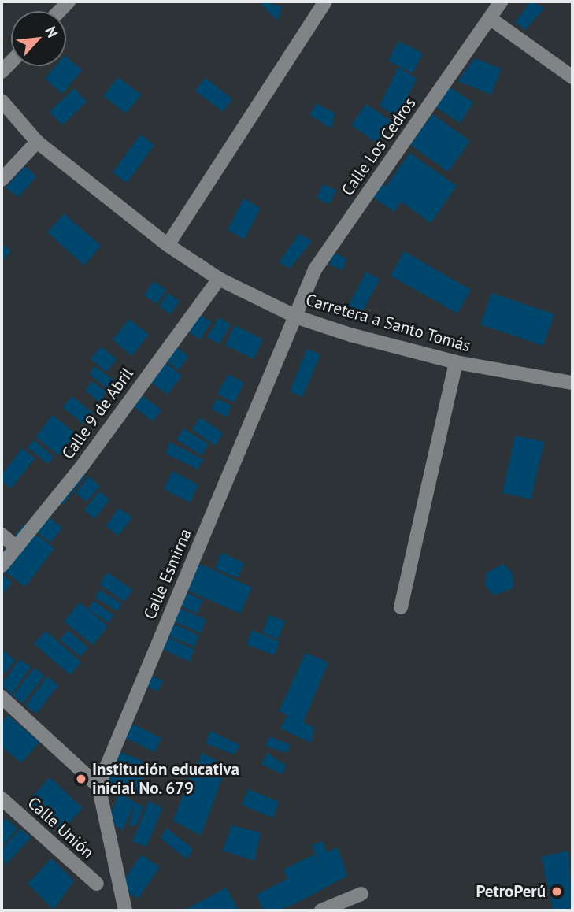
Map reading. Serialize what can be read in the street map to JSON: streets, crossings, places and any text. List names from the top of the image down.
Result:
{
  "streets": {
    "street": [
      "Calle Los Cedros",
      "Carretera a Santo Tomás",
      "Calle 9 de Abril",
      "Calle Esmirna",
      "Calle Unión"
    ]
  },
  "crossings": [
    ["Calle Los Cedros", "Carretera a Santo Tomás"],
    ["Calle Los Cedros", "Calle Esmirna"],
    ["Carretera a Santo Tomás", "Calle 9 de Abril"],
    ["Carretera a Santo Tomás", "Calle Esmirna"],
    ["Calle Esmirna", "Calle Unión"]
  ],
  "places": ["Institución educativa inicial No. 679", "PetroPerú"],
  "north": "top right"
}
